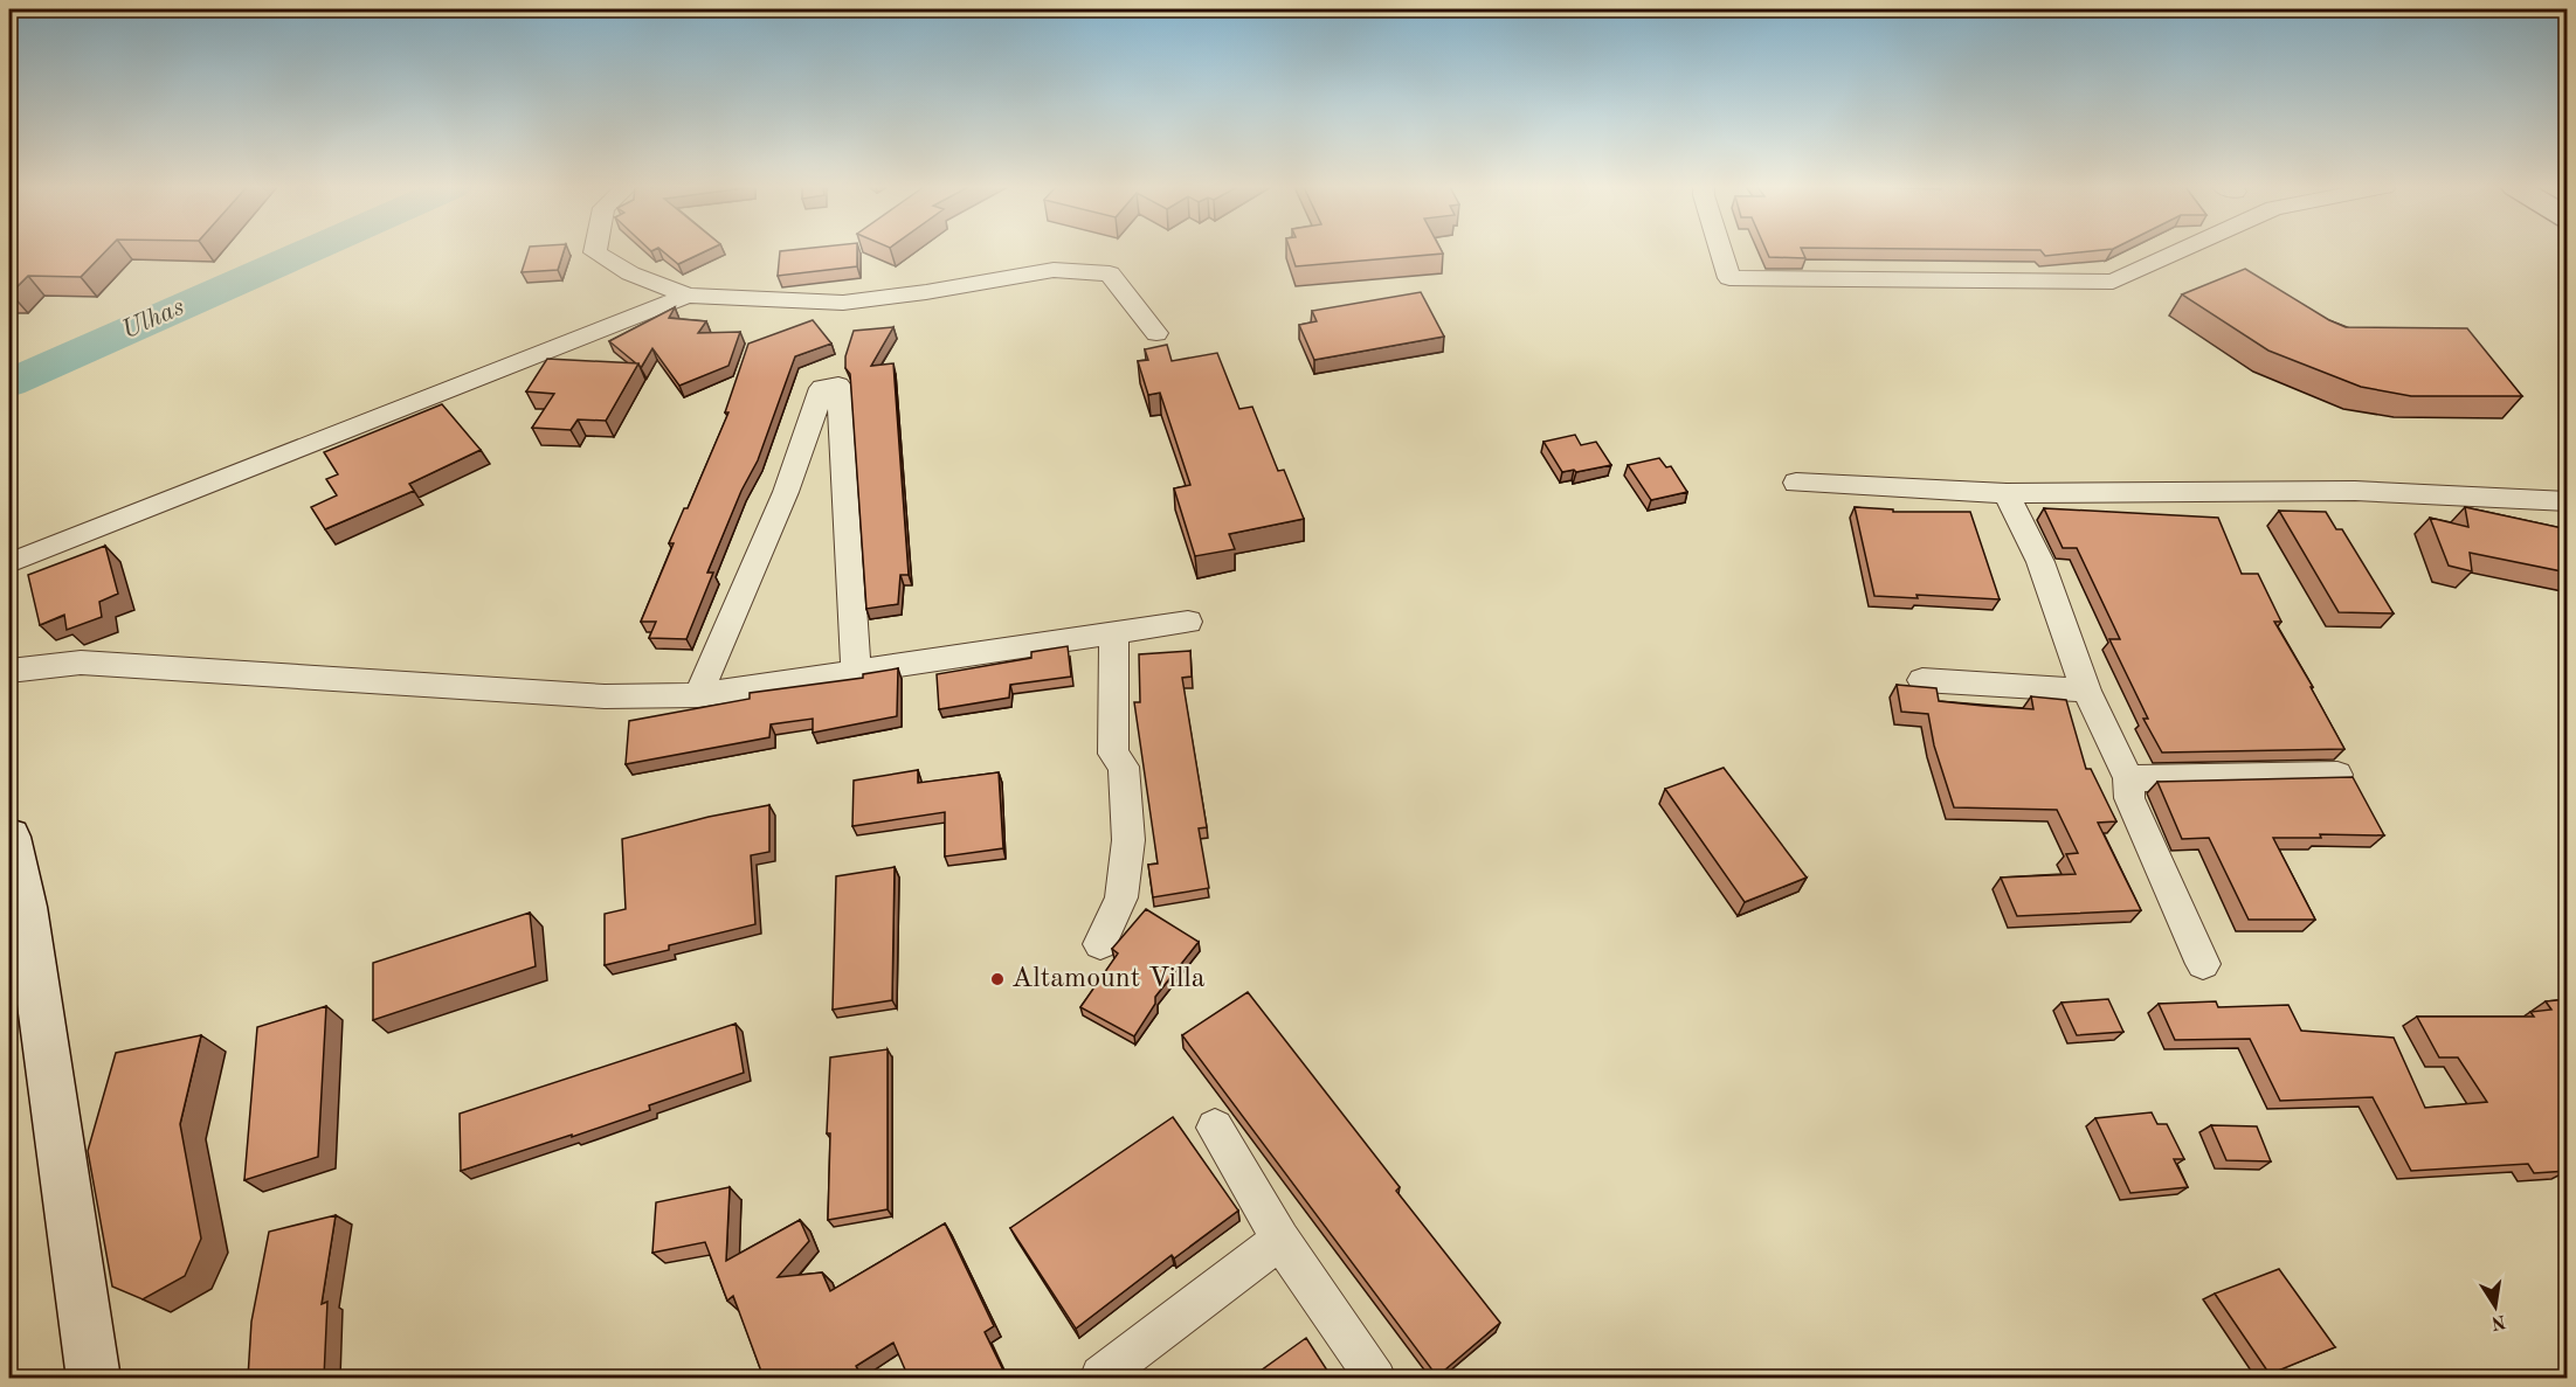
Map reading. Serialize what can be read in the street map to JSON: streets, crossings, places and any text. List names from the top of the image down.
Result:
{
  "water": ["Ulhas"],
  "places": ["Altamount Villa"],
  "north": "bottom"
}
